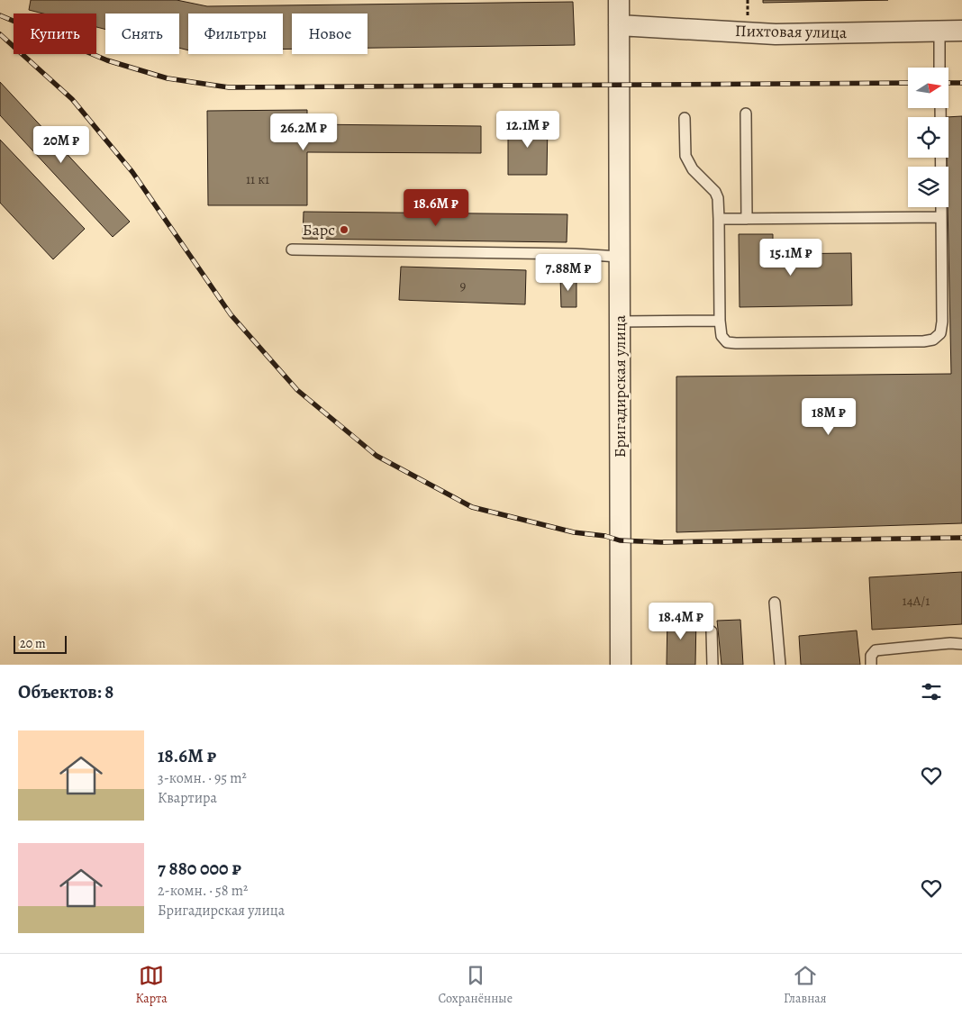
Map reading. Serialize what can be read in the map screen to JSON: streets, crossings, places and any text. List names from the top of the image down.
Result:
{
  "streets": {
    "street": ["Пихтовая улица", "Бригадирская улица"]
  },
  "crossings": [
    ["Пихтовая улица", "Бригадирская улица"]
  ],
  "places": ["Барс"],
  "house_numbers": ["11 к1", "9", "14А/1"],
  "scale_bar": "20 m",
  "north": "right",
  "page": {
    "chip": [
      "Купить",
      "Снять",
      "Фильтры",
      "Новое"
    ],
    "price": [
      "12.1M ₽",
      "26.2M ₽",
      "20M ₽",
      "18.6M ₽",
      "15.1M ₽",
      "7.88M ₽",
      "18M ₽",
      "18.4M ₽"
    ],
    "scale": "20 m",
    "heading": "Объектов: 8",
    "list": [
      {
        "name": "18.6M ₽",
        "note": "3-комн. · 95 m² · Квартира"
      },
      {
        "name": "7 880 000 ₽",
        "note": "2-комн. · 58 m² · Бригадирская улица"
      }
    ],
    "tabs": ["Карта", "Сохранённые", "Главная"]
  }
}
